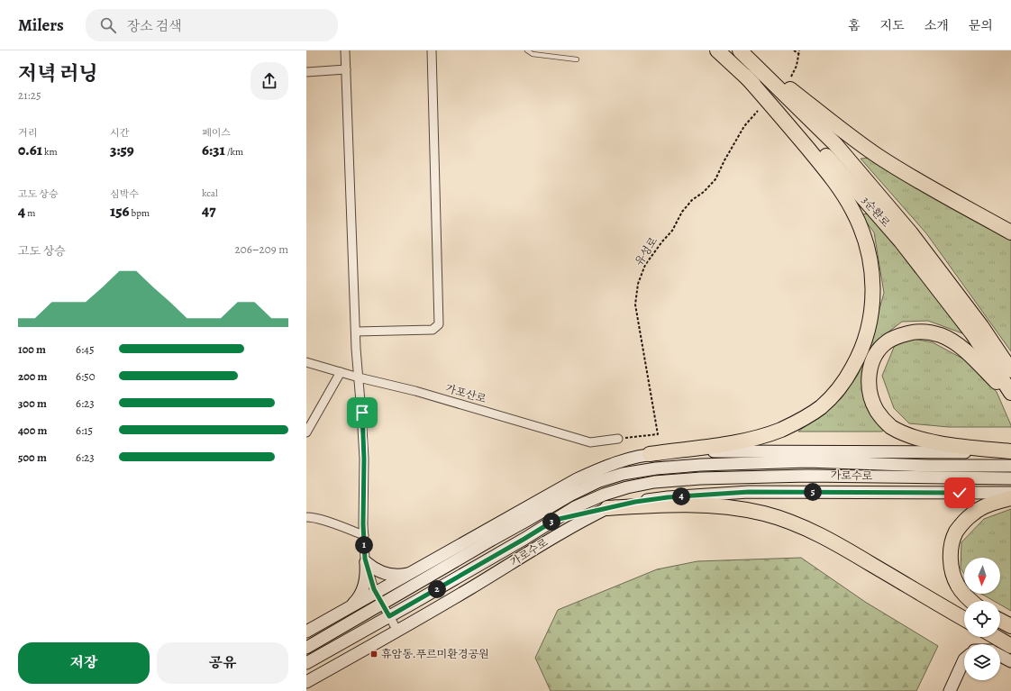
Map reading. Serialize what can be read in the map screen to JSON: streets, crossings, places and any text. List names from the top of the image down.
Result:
{
  "streets": {
    "highway": ["3순환로"],
    "main road": ["가로수로"],
    "street": ["가포산로"],
    "path": ["유성로"]
  },
  "crossings": [
    ["유성로", "가포산로"]
  ],
  "places": {
    "transit": ["휴암동.푸르미환경공원"]
  },
  "north": "bottom",
  "page": {
    "header": "Milers",
    "search": "장소 검색",
    "nav": [
      "홈",
      "지도",
      "소개",
      "문의"
    ],
    "heading": ["저녁 러닝", "21:25"],
    "stats": [
      ["거리", "0.61 km"],
      ["시간", "3:59"],
      ["페이스", "6:31 /km"],
      ["고도 상승", "4 m"],
      ["심박수", "156 bpm"],
      ["kcal", "47"]
    ],
    "chart": ["고도 상승", "206–209 m"],
    "list": [
      {
        "name": "100 m",
        "note": "6:45"
      },
      {
        "name": "200 m",
        "note": "6:50"
      },
      {
        "name": "300 m",
        "note": "6:23"
      },
      {
        "name": "400 m",
        "note": "6:15"
      },
      {
        "name": "500 m",
        "note": "6:23"
      }
    ],
    "pins": [
      "5",
      "4",
      "3",
      "1",
      "2"
    ],
    "buttons": ["저장", "공유"]
  }
}
